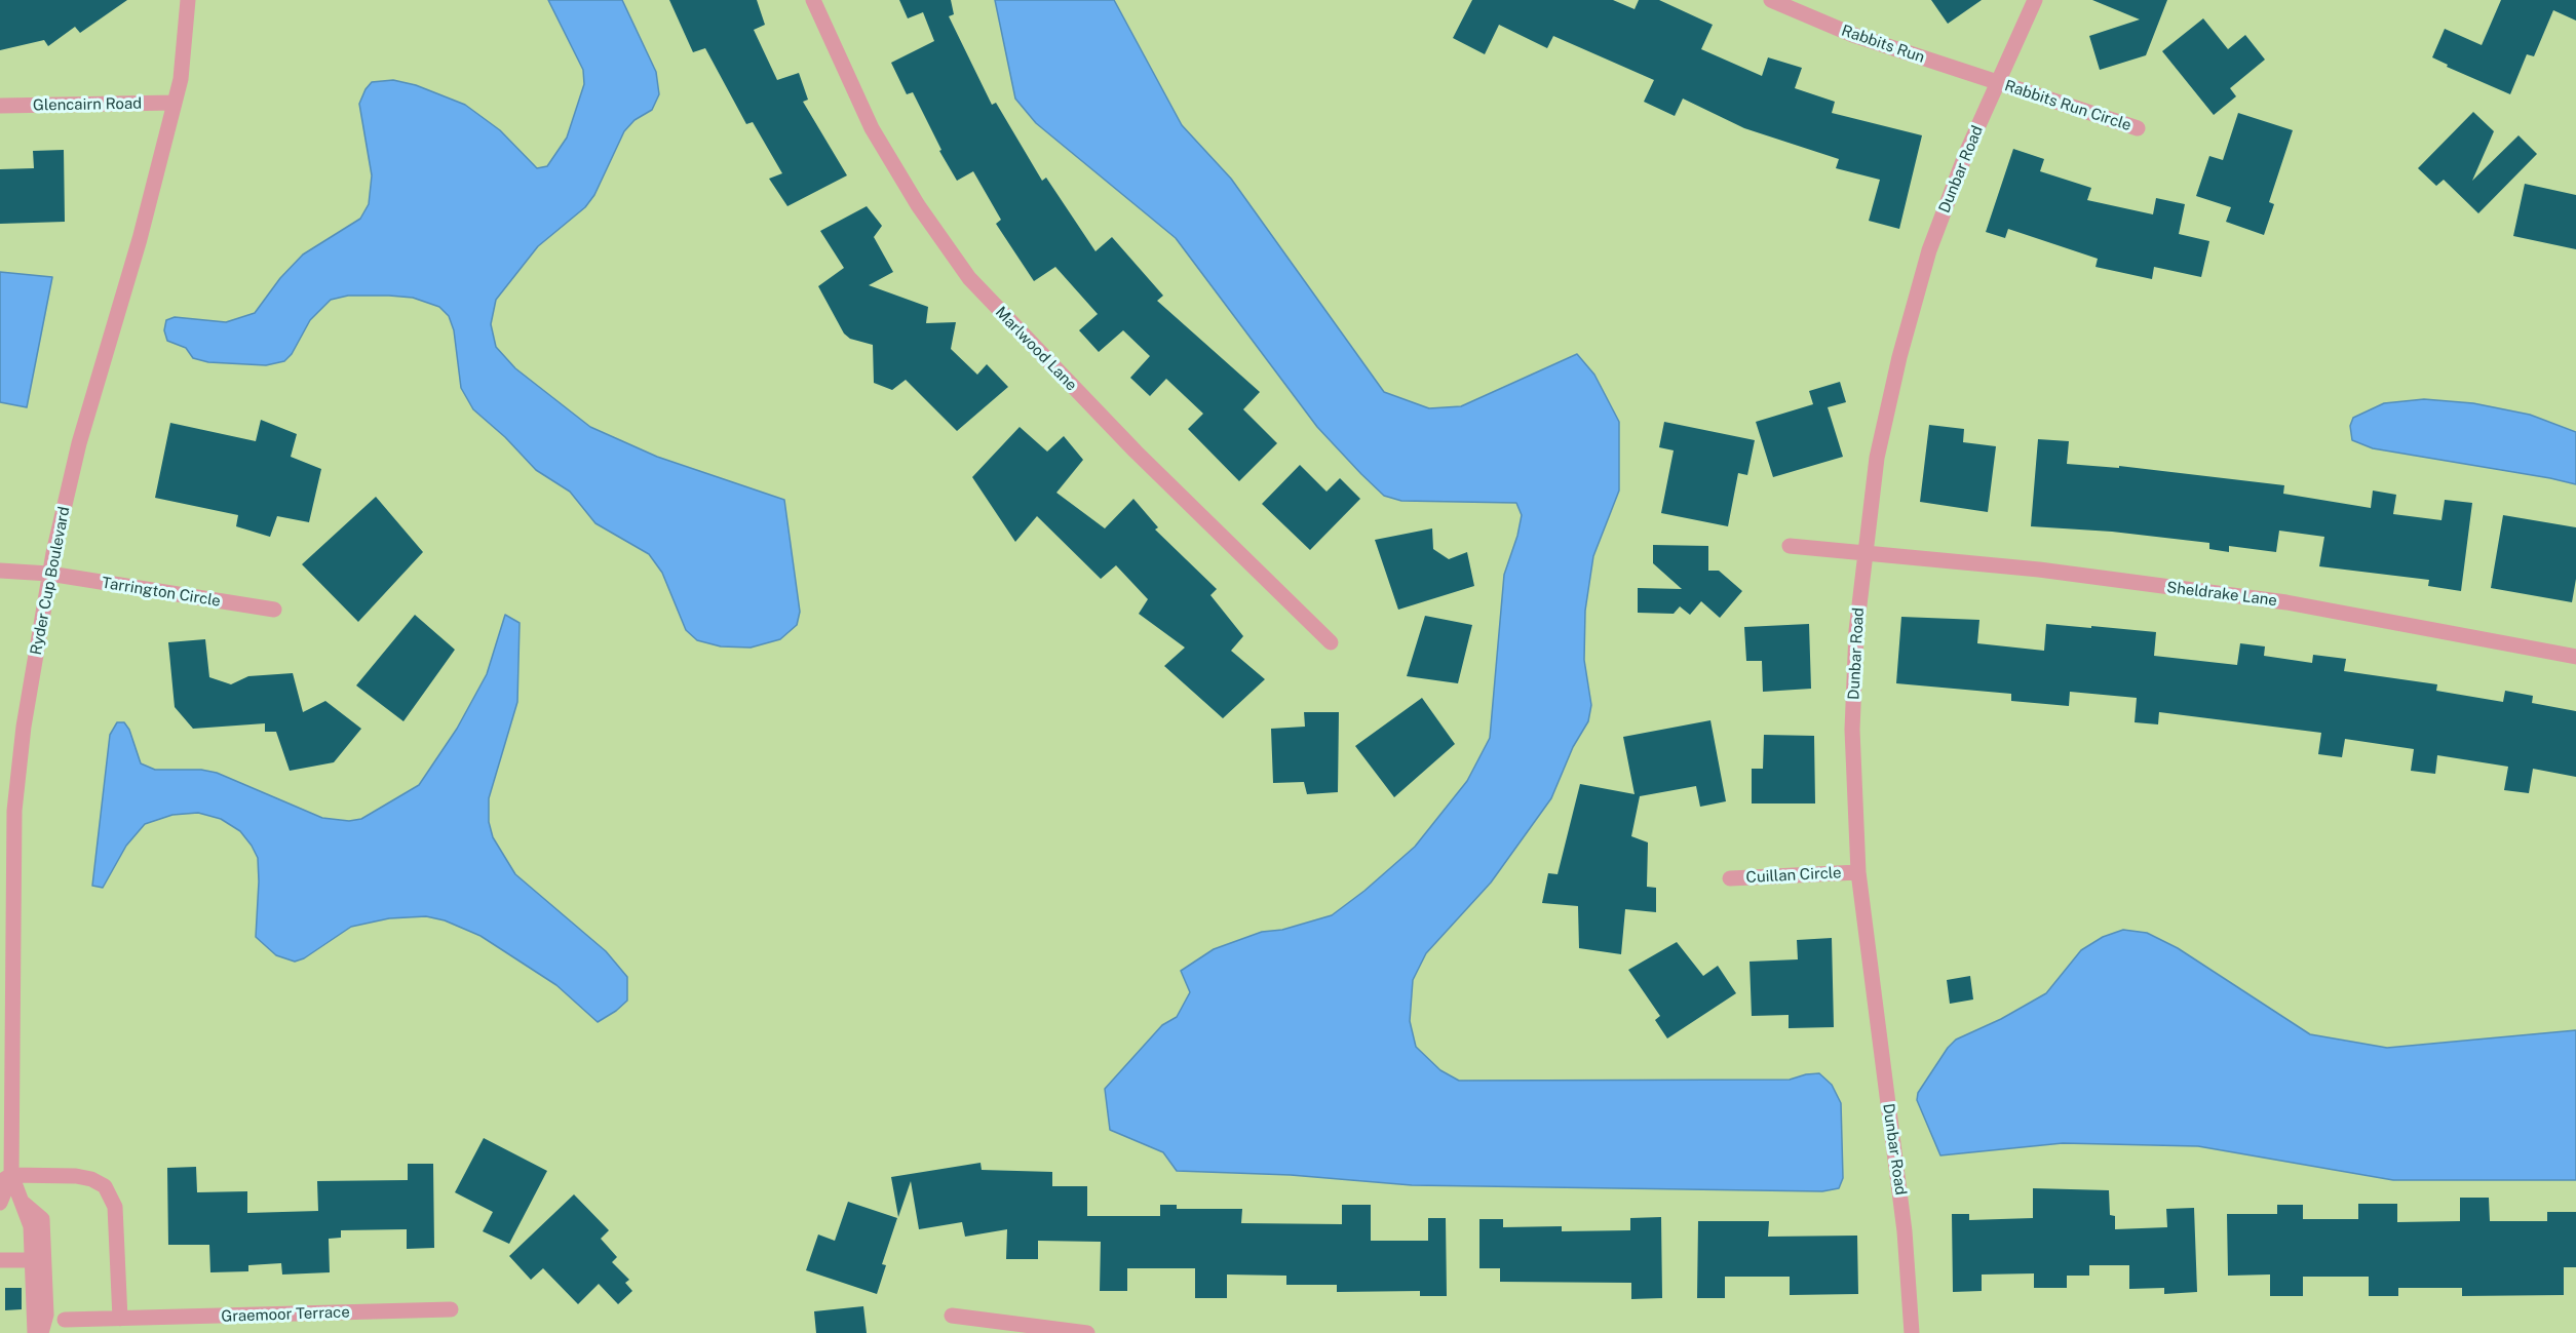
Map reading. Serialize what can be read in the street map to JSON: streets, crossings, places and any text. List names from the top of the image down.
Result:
{
  "streets": {
    "street": [
      "Rabbits Run",
      "Glencairn Road",
      "Rabbits Run Circle",
      "Dunbar Road",
      "Marlwood Lane",
      "Ryder Cup Boulevard",
      "Tarrington Circle",
      "Sheldrake Lane",
      "Cuillan Circle",
      "Graemoor Terrace"
    ]
  },
  "crossings": [
    ["Rabbits Run", "Rabbits Run Circle"],
    ["Rabbits Run", "Dunbar Road"],
    ["Glencairn Road", "Ryder Cup Boulevard"],
    ["Rabbits Run Circle", "Dunbar Road"],
    ["Dunbar Road", "Sheldrake Lane"],
    ["Dunbar Road", "Cuillan Circle"],
    ["Ryder Cup Boulevard", "Tarrington Circle"]
  ]
}
